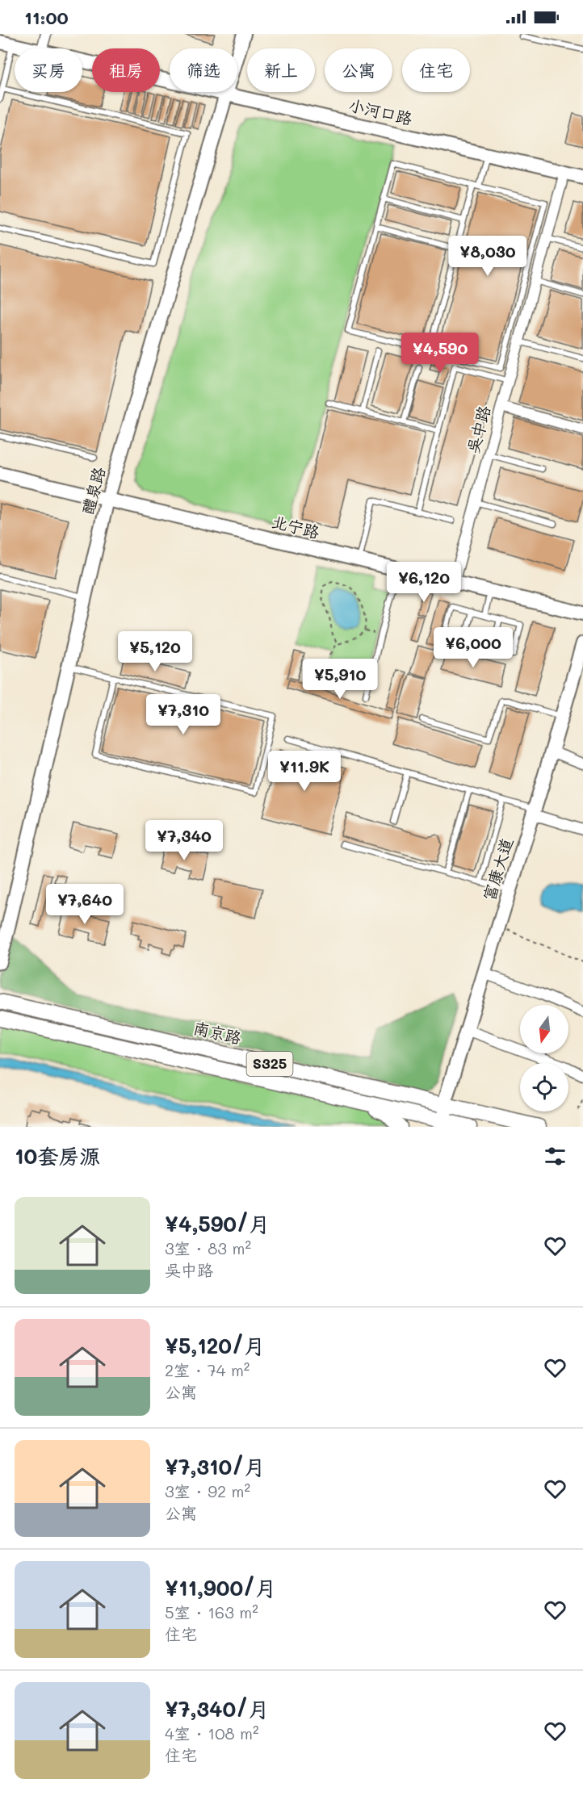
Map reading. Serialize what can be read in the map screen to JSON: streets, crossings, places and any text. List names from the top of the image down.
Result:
{
  "streets": {
    "main road": ["南京路", "S325"],
    "street": [
      "小河口路",
      "吴中路",
      "醴泉路",
      "北宁路",
      "富康大道"
    ]
  },
  "crossings": [
    ["小河口路", "吴中路"],
    ["小河口路", "醴泉路"],
    ["吴中路", "北宁路"],
    ["醴泉路", "北宁路"],
    ["富康大道", "南京路"],
    ["富康大道", "S325"]
  ],
  "north": "bottom",
  "page": {
    "status": "11:00",
    "chip": [
      "买房",
      "租房",
      "筛选",
      "新上",
      "公寓",
      "住宅"
    ],
    "price": [
      "¥8,030",
      "¥4,590",
      "¥6,120",
      "¥6,000",
      "¥5,120",
      "¥5,910",
      "¥7,310",
      "¥11.9K",
      "¥7,340",
      "¥7,640"
    ],
    "heading": "10套房源",
    "list": [
      {
        "name": "¥4,590/月",
        "note": "3室 · 83 m² · 吴中路"
      },
      {
        "name": "¥5,120/月",
        "note": "2室 · 74 m² · 公寓"
      },
      {
        "name": "¥7,310/月",
        "note": "3室 · 92 m² · 公寓"
      },
      {
        "name": "¥11,900/月",
        "note": "5室 · 163 m² · 住宅"
      },
      {
        "name": "¥7,340/月",
        "note": "4室 · 108 m² · 住宅"
      }
    ]
  }
}
